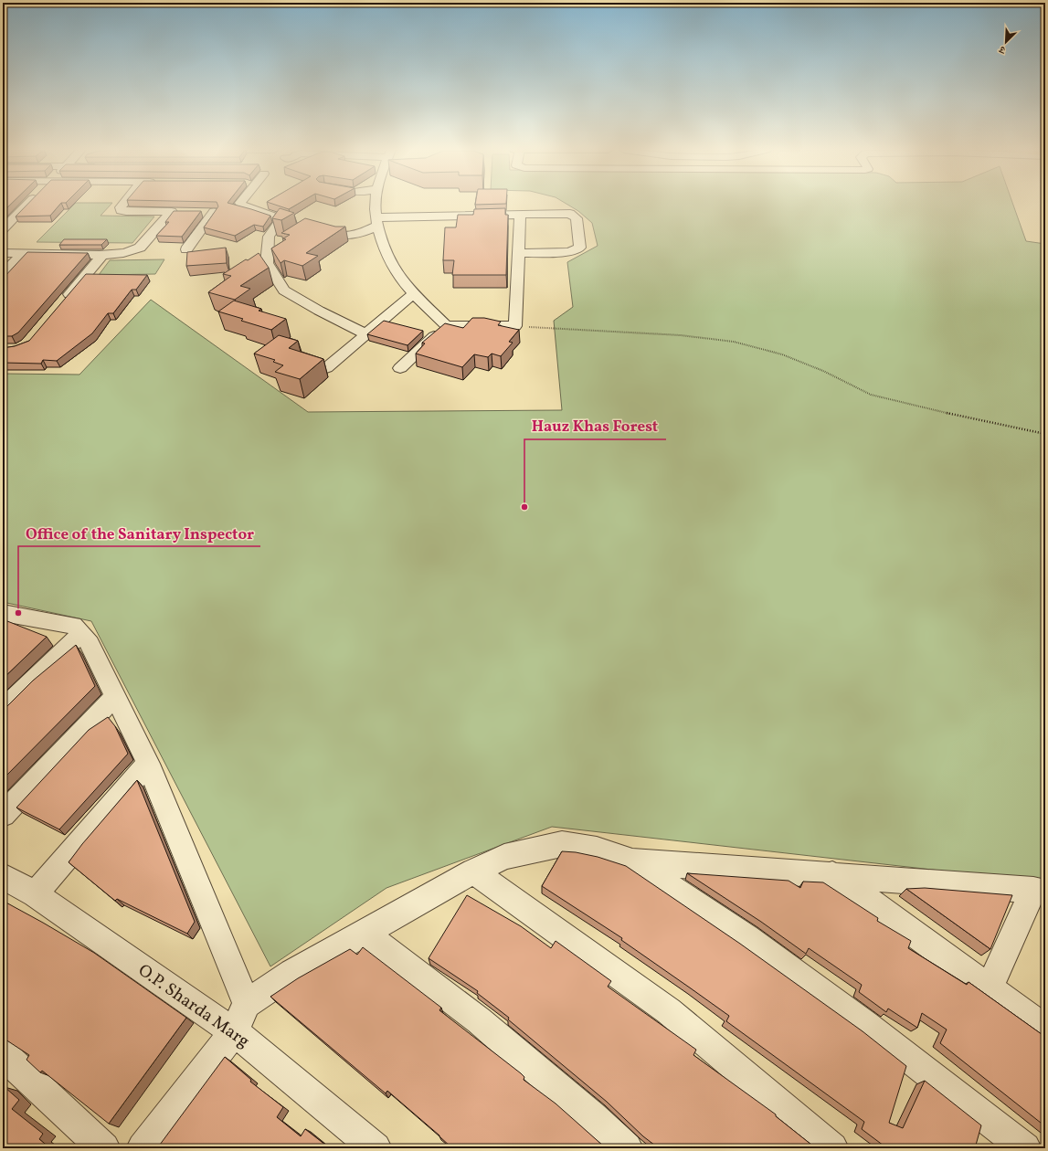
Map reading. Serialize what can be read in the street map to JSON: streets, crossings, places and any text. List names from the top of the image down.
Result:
{
  "streets": {
    "street": ["O.P. Sharda Marg"]
  },
  "places": ["Hauz Khas Forest", "Office of the Sanitary Inspector"],
  "north": "bottom left"
}
